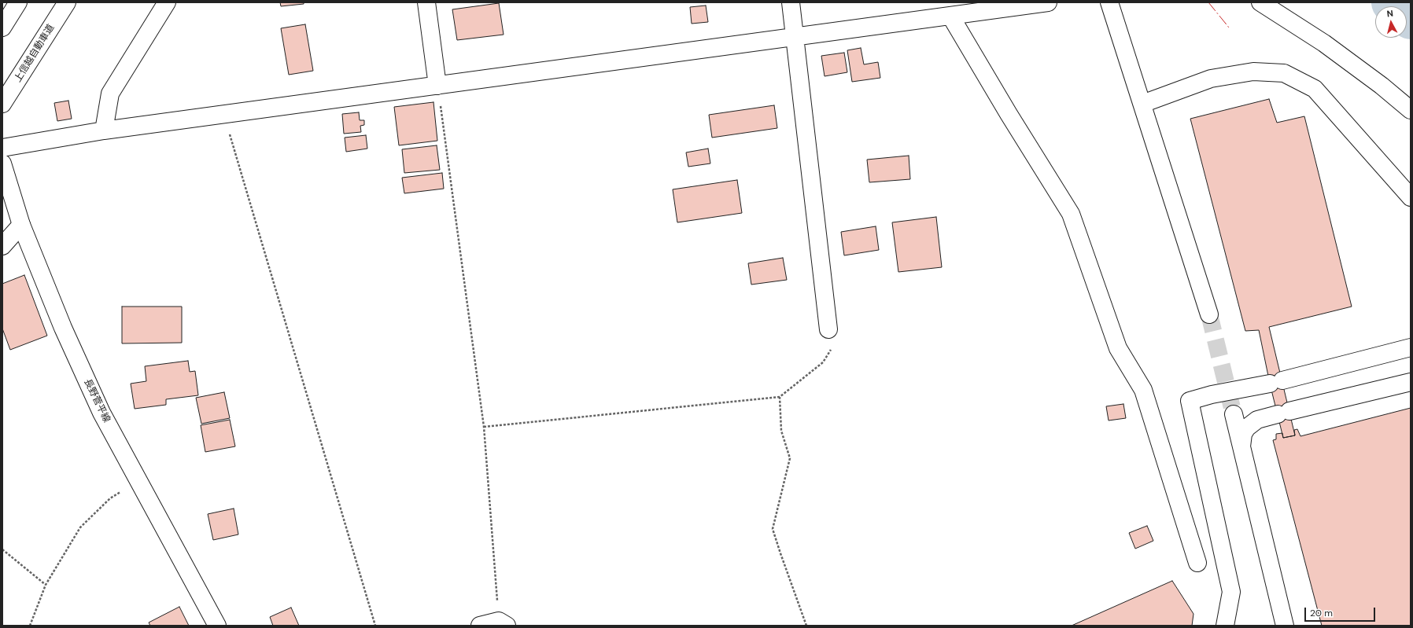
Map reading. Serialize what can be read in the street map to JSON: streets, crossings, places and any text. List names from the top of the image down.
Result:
{
  "streets": {
    "main road": ["上信越自動車道", "長野菅平線"]
  },
  "scale_bar": "20 m",
  "north": "top"
}
